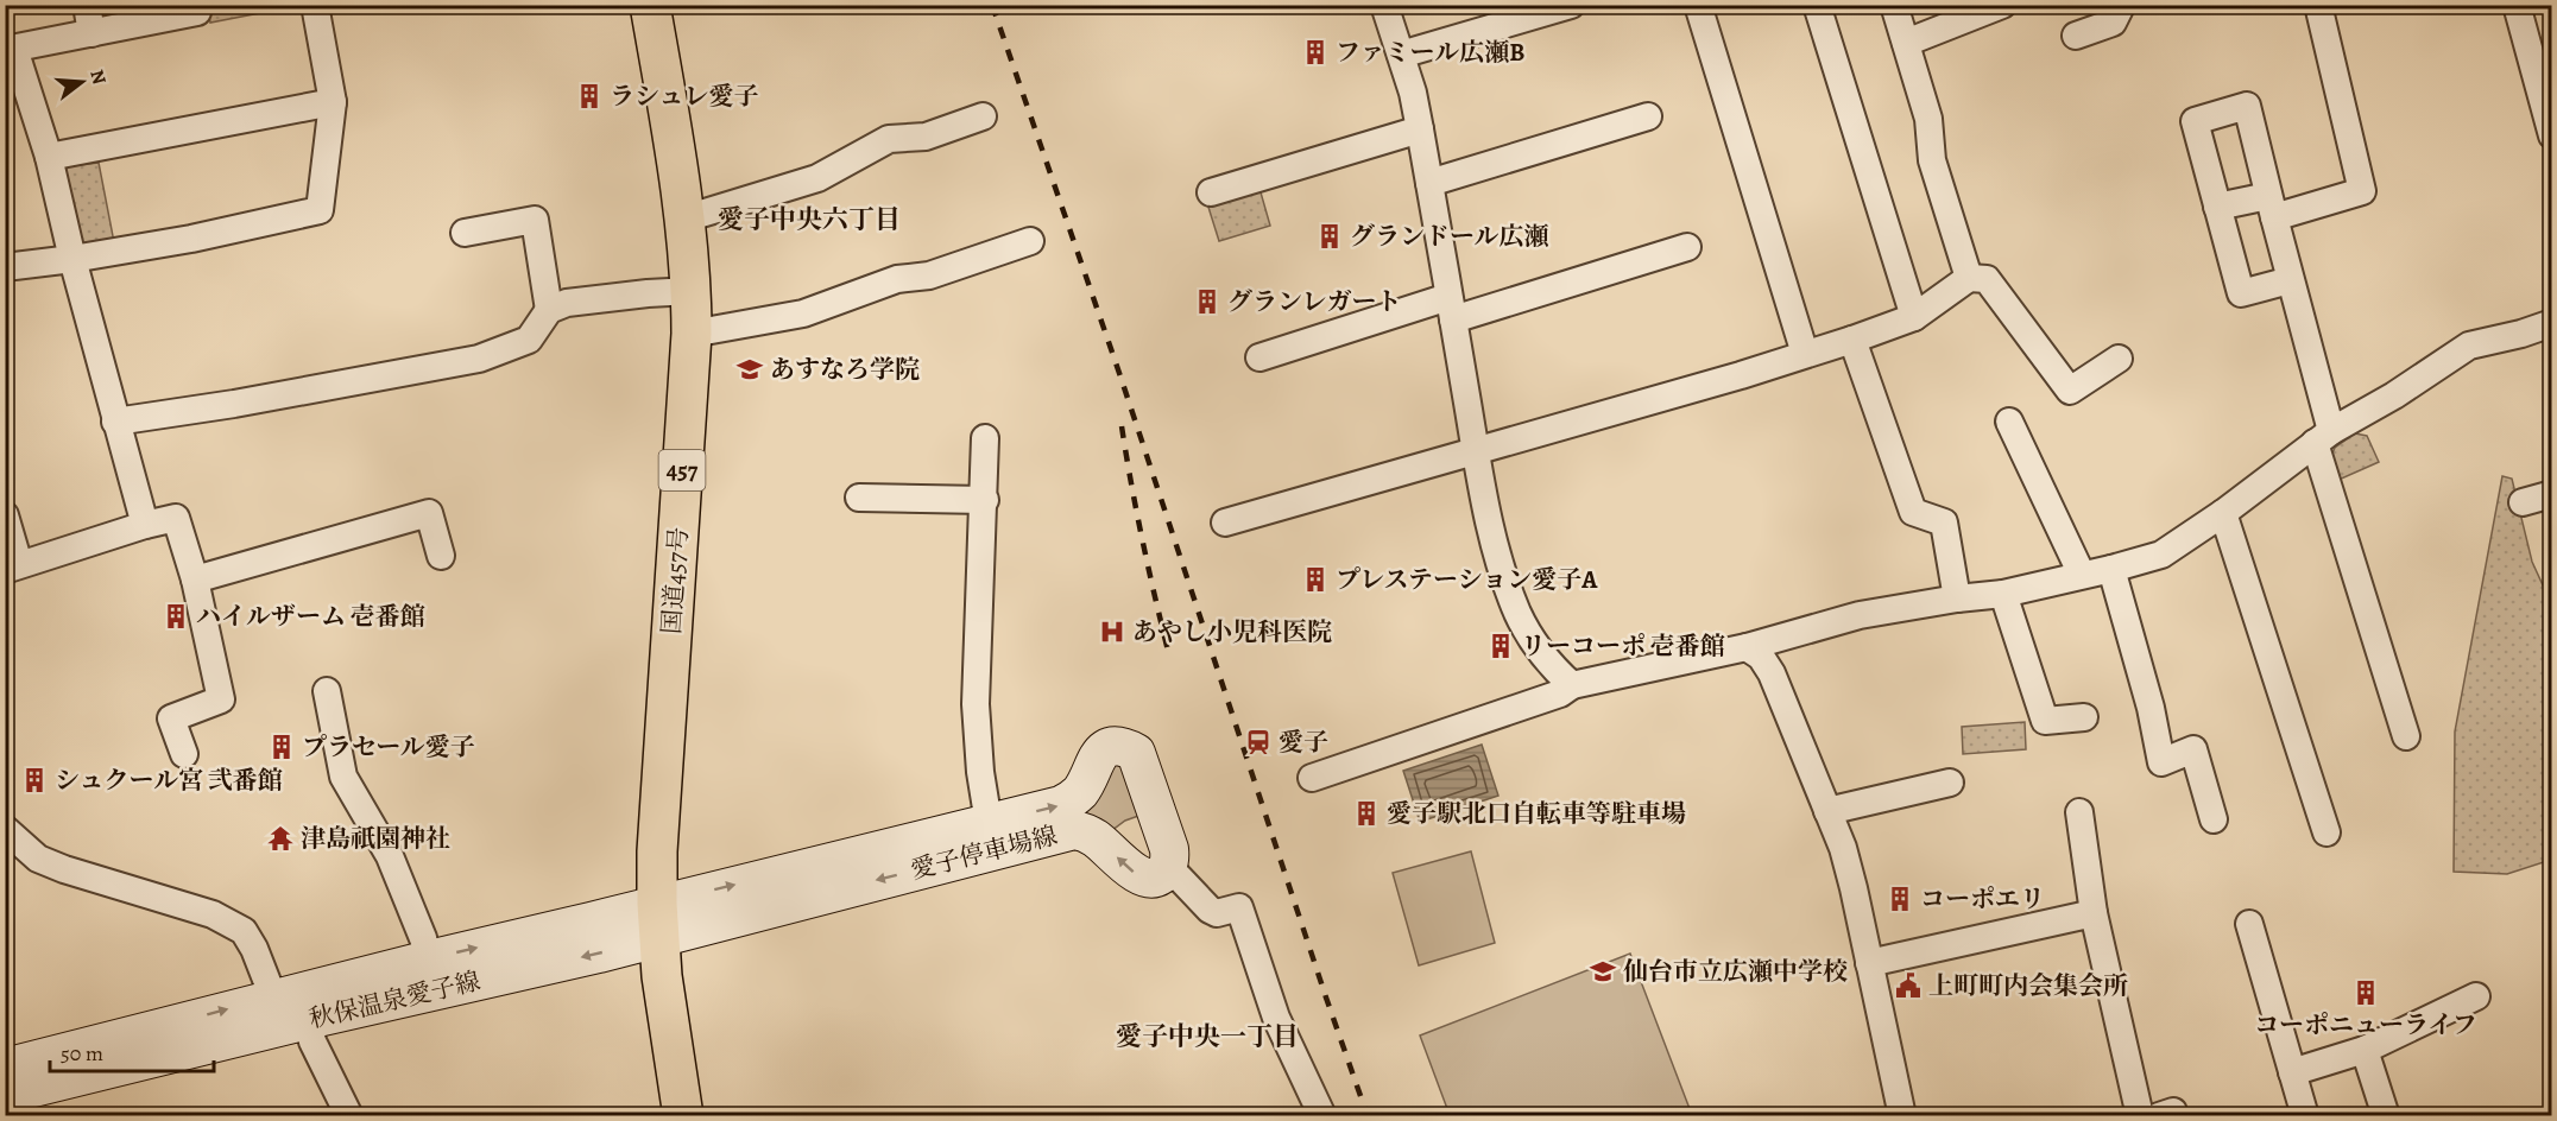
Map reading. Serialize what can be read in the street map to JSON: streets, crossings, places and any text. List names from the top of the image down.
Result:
{
  "streets": {
    "highway": ["457", "国道457号"],
    "main road": ["愛子停車場線", "秋保温泉愛子線"]
  },
  "crossings": [
    ["国道457号", "愛子停車場線"],
    ["国道457号", "秋保温泉愛子線"],
    ["愛子停車場線", "秋保温泉愛子線"]
  ],
  "districts": ["愛子中央六丁目", "愛子中央一丁目"],
  "places": {
    "building": [
      "ファミール広瀬B",
      "ラシュレ愛子",
      "グランドール広瀬",
      "グランレガート",
      "プレステーション愛子A",
      "ハイルザーム 壱番館",
      "リーコーポ 壱番館",
      "プラセール愛子",
      "シュクール宮 弐番館",
      "愛子駅北口自転車等駐車場",
      "コーポエリ",
      "コーポニューライフ"
    ],
    "school or university": ["あすなろ学院", "仙台市立広瀬中学校"],
    "hospital": ["あやし小児科医院"],
    "station": ["愛子"],
    "temple": ["津島祇園神社"],
    "public building": ["上町町内会集会所"]
  },
  "scale_bar": "50 m",
  "north": "right"
}
